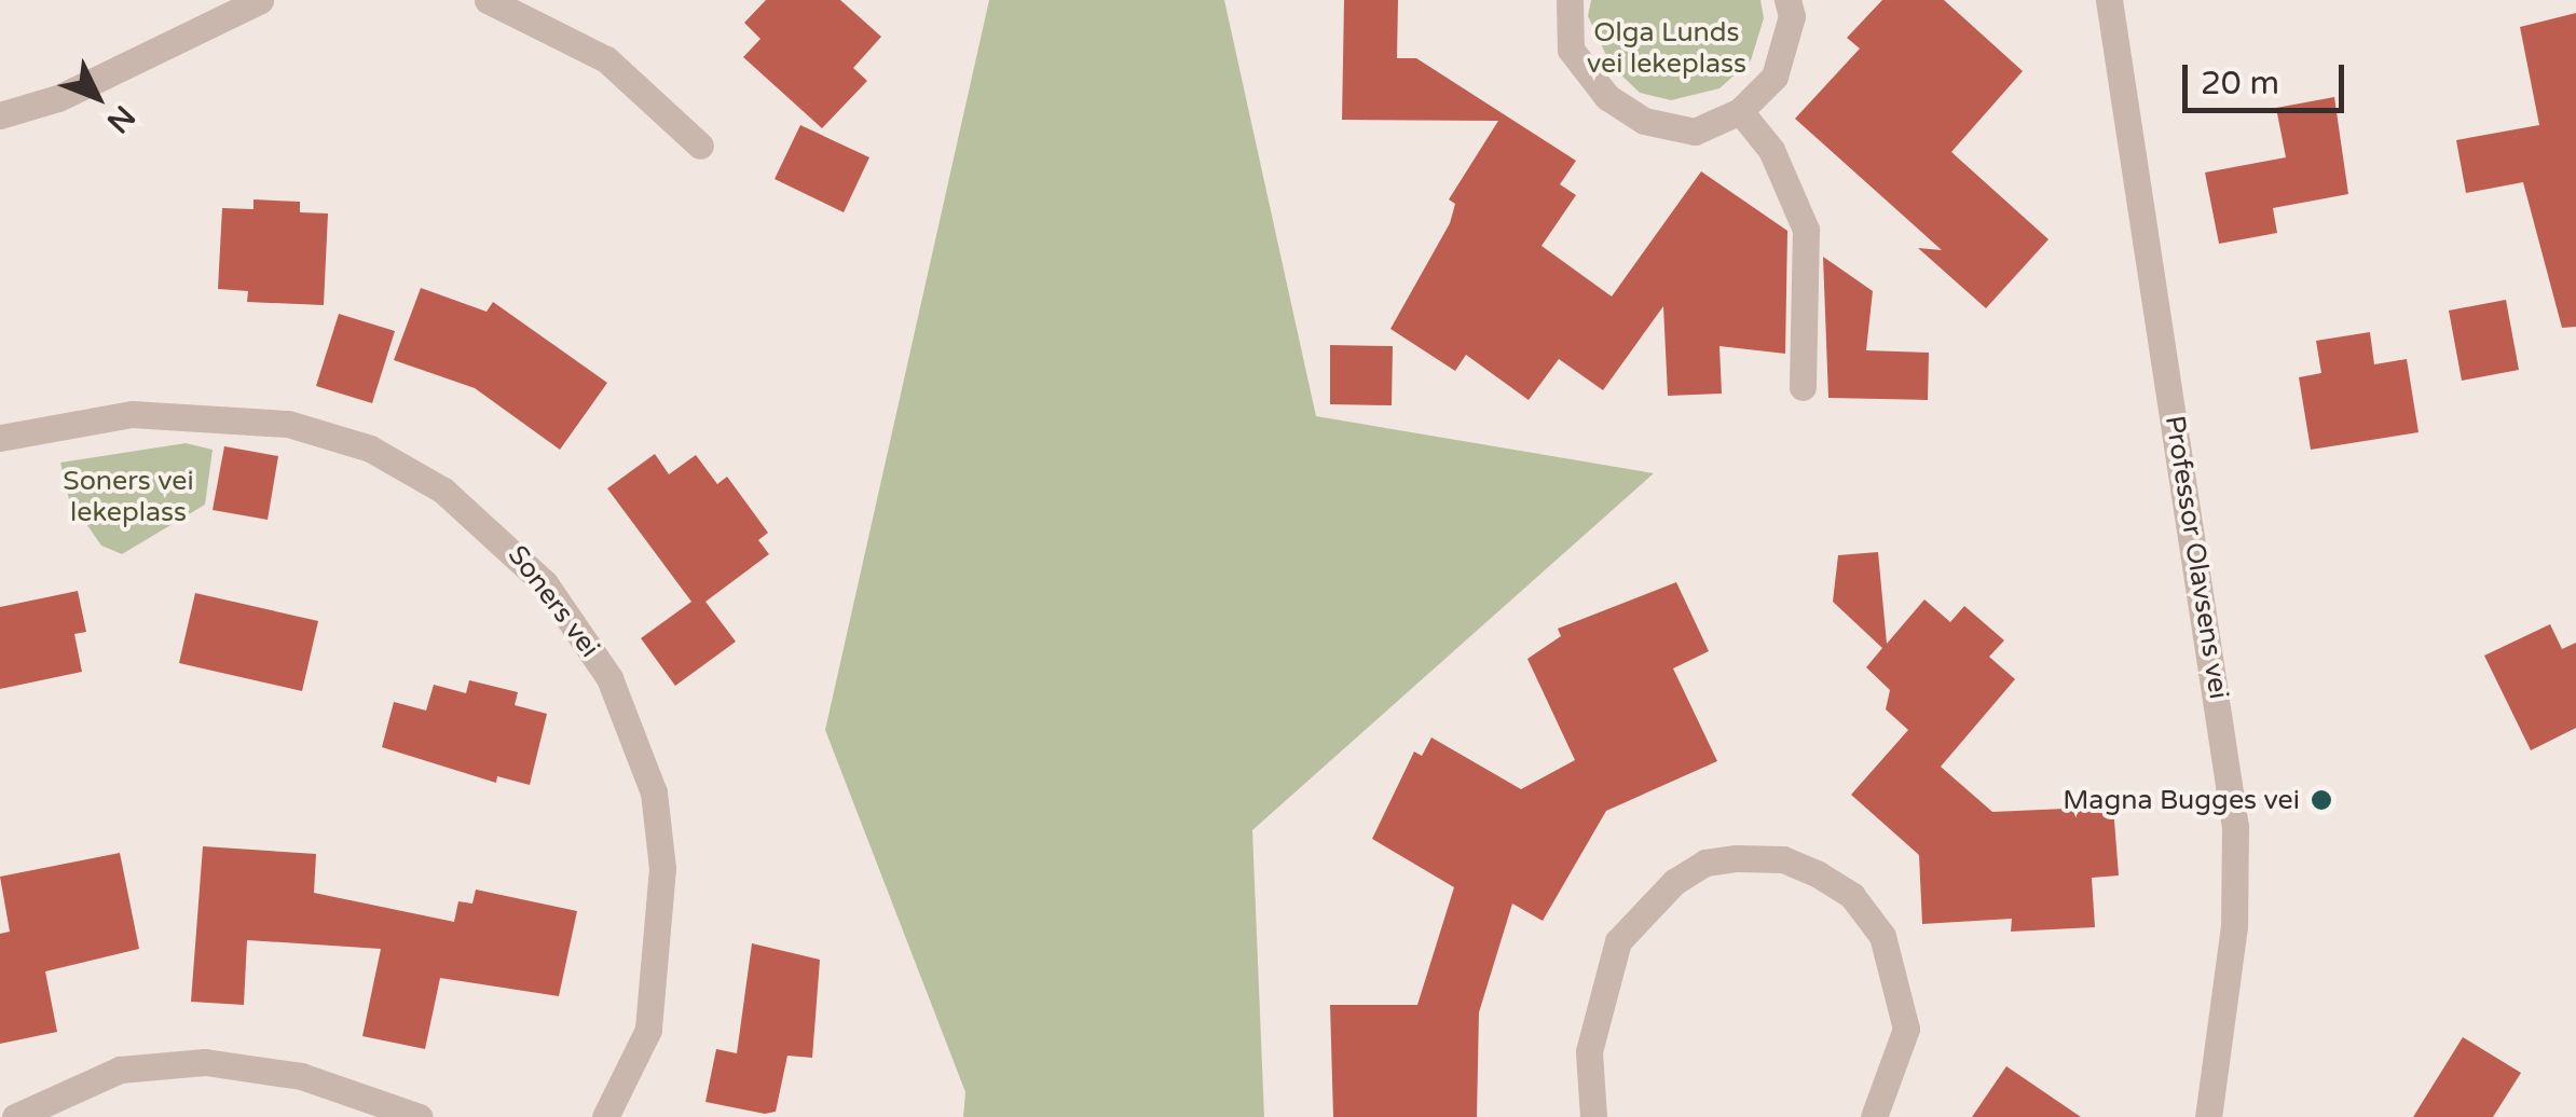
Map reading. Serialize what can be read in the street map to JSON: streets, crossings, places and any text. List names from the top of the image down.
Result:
{
  "streets": {
    "street": ["Professor Olavsens vei", "Soners vei"]
  },
  "parks": ["Olga Lunds vei lekeplass", "Soners vei lekeplass"],
  "places": ["Magna Bugges vei"],
  "scale_bar": "20 m",
  "north": "bottom right"
}
